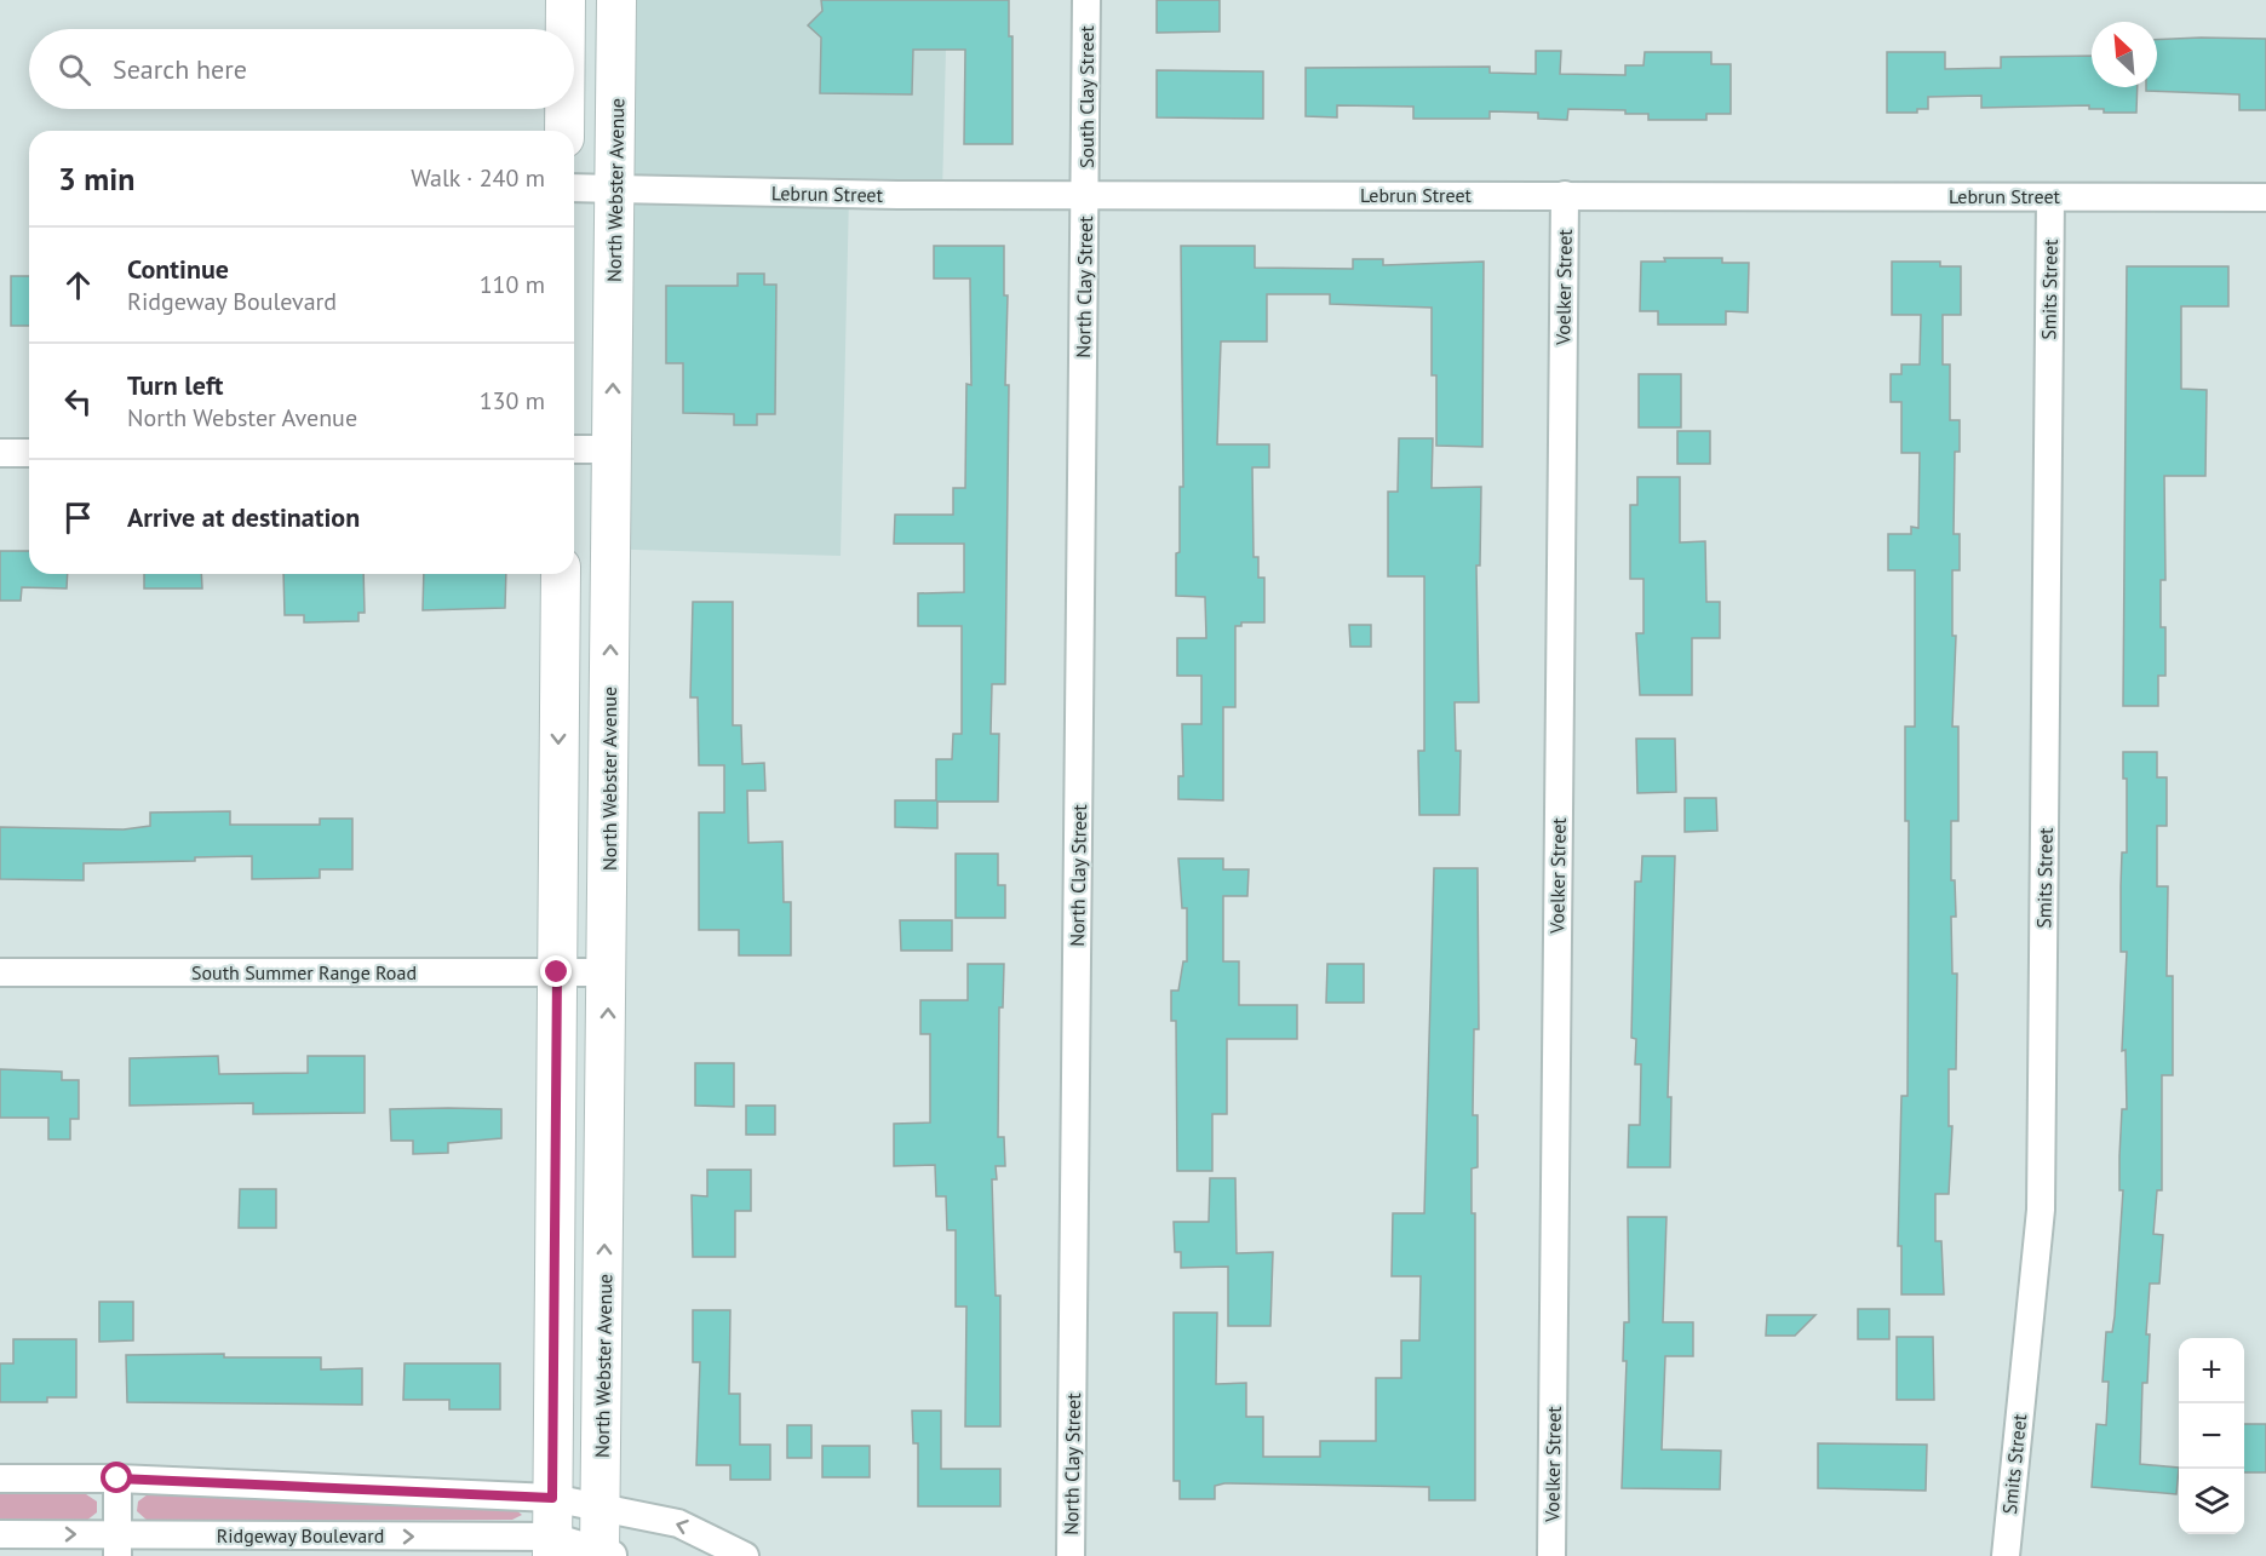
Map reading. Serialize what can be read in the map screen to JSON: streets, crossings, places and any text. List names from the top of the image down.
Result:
{
  "streets": {
    "main road": ["North Webster Avenue"],
    "street": [
      "South Clay Street",
      "Lebrun Street",
      "North Clay Street",
      "Voelker Street",
      "Smits Street",
      "South Summer Range Road",
      "Ridgeway Boulevard"
    ]
  },
  "crossings": [
    ["South Clay Street", "Lebrun Street"],
    ["South Clay Street", "North Clay Street"],
    ["North Webster Avenue", "Lebrun Street"],
    ["North Webster Avenue", "South Summer Range Road"],
    ["North Webster Avenue", "Ridgeway Boulevard"],
    ["Lebrun Street", "North Clay Street"],
    ["Lebrun Street", "Voelker Street"],
    ["Lebrun Street", "Smits Street"]
  ],
  "north": "top left",
  "page": {
    "search": "Search here",
    "heading": ["3 min", "Walk · 240 m"],
    "list": [
      ["Continue", "Ridgeway Boulevard", "110 m"],
      ["Turn left", "North Webster Avenue", "130 m"],
      "Arrive at destination"
    ],
    "map_buttons": ["+", "−"]
  }
}
